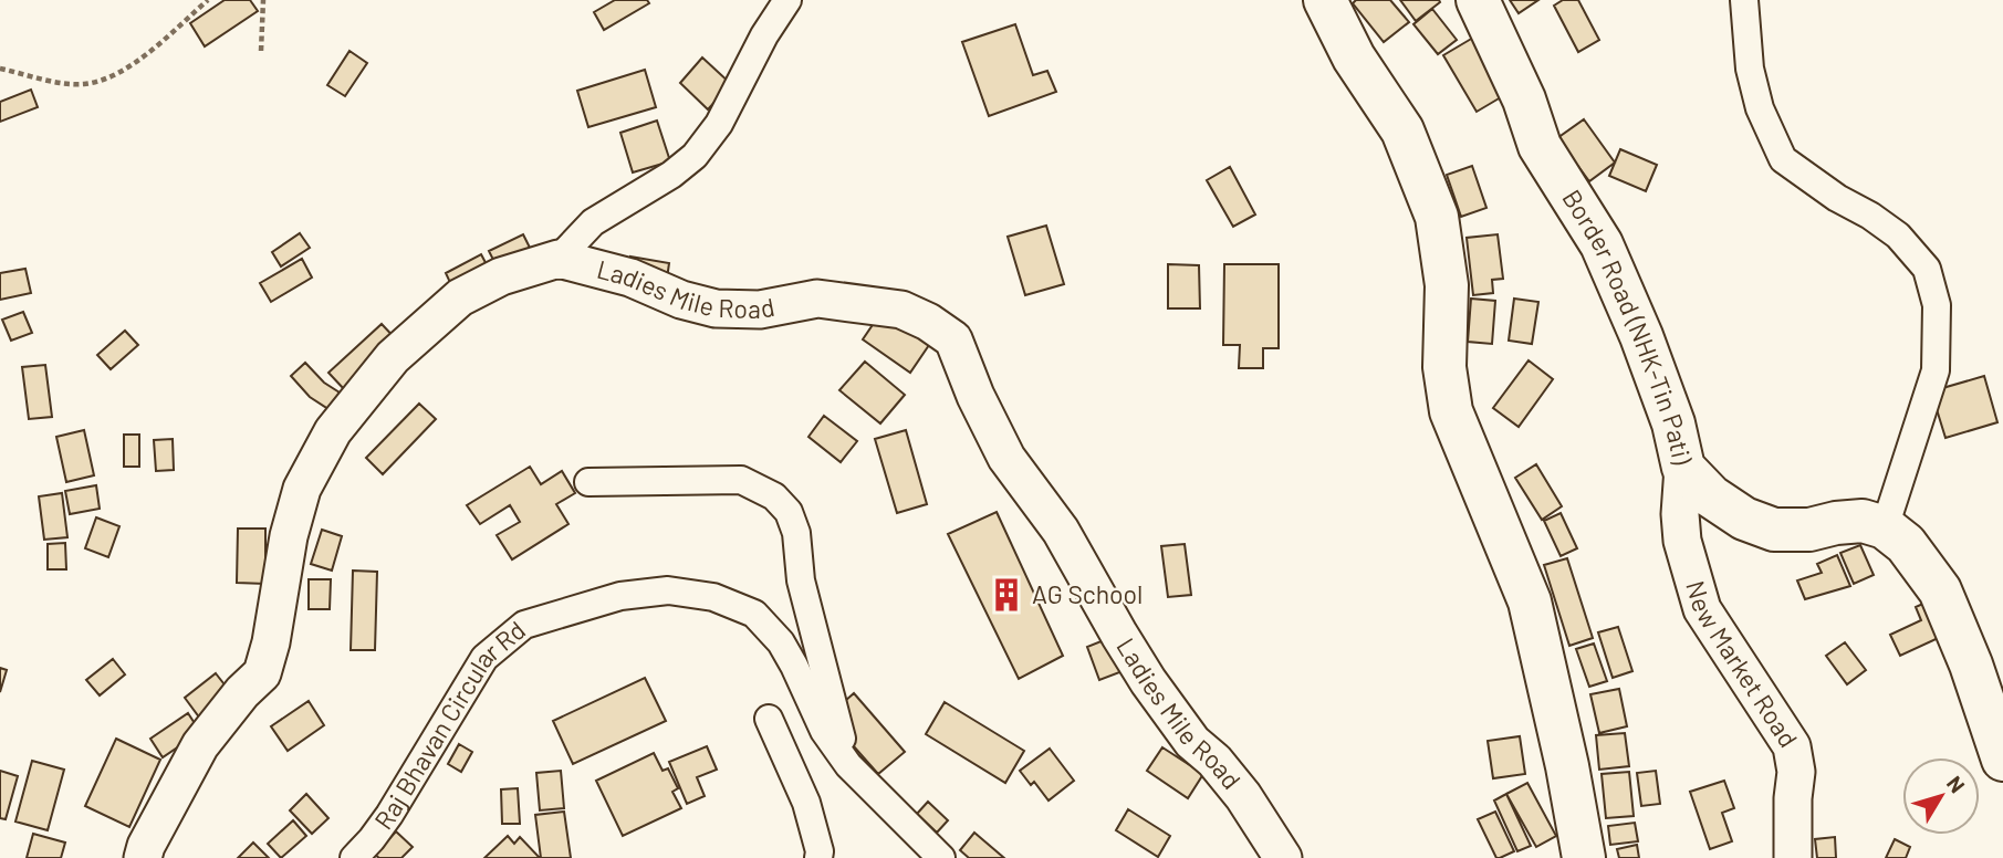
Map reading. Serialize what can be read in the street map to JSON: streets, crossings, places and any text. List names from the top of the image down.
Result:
{
  "streets": {
    "main road": ["Border Road (NHK-Tin Pati)"],
    "street": ["Ladies Mile Road", "New Market Road", "Raj Bhavan Circular Rd"]
  },
  "crossings": [
    ["Border Road (NHK-Tin Pati)", "New Market Road"]
  ],
  "places": {
    "building": ["AG School"]
  },
  "north": "top right"
}
